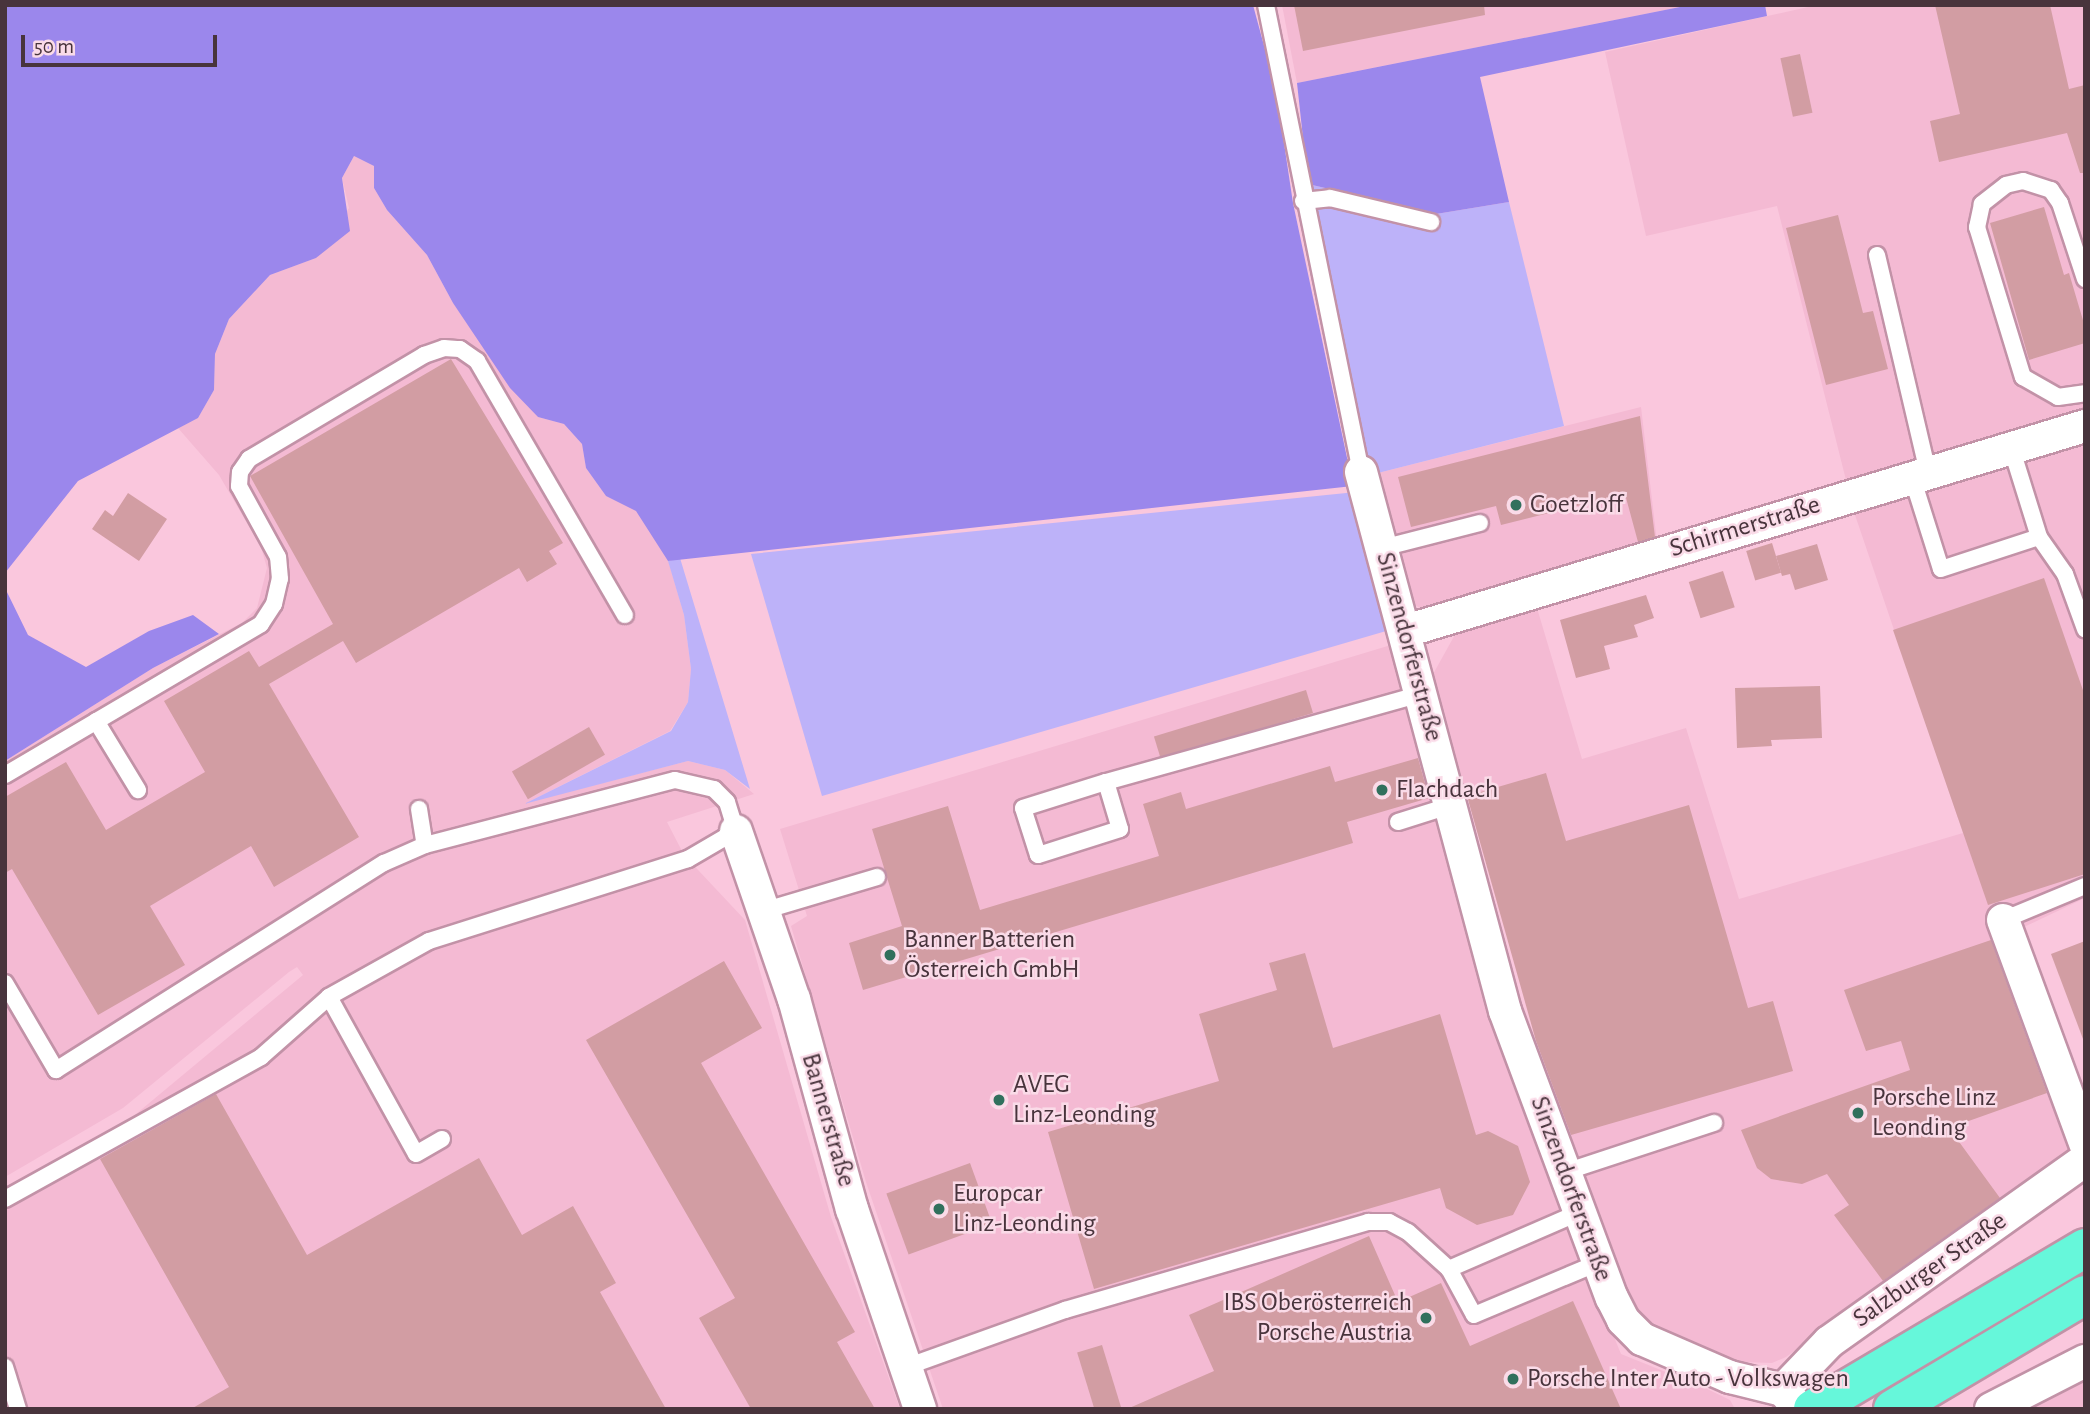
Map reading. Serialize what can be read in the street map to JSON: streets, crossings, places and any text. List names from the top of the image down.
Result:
{
  "streets": {
    "main road": ["Salzburger Straße"],
    "street": ["Schirmerstraße", "Sinzendorferstraße", "Bannerstraße"]
  },
  "crossings": [
    ["Schirmerstraße", "Sinzendorferstraße"],
    ["Sinzendorferstraße", "Salzburger Straße"]
  ],
  "places": [
    "Goetzloff",
    "Flachdach",
    "Banner Batterien Österreich GmbH",
    "AVEG Linz-Leonding",
    "Porsche Linz Leonding",
    "Europcar Linz-Leonding",
    "IBS Oberösterreich Porsche Austria",
    "Porsche Inter Auto - Volkswagen"
  ],
  "scale_bar": "50 m"
}
